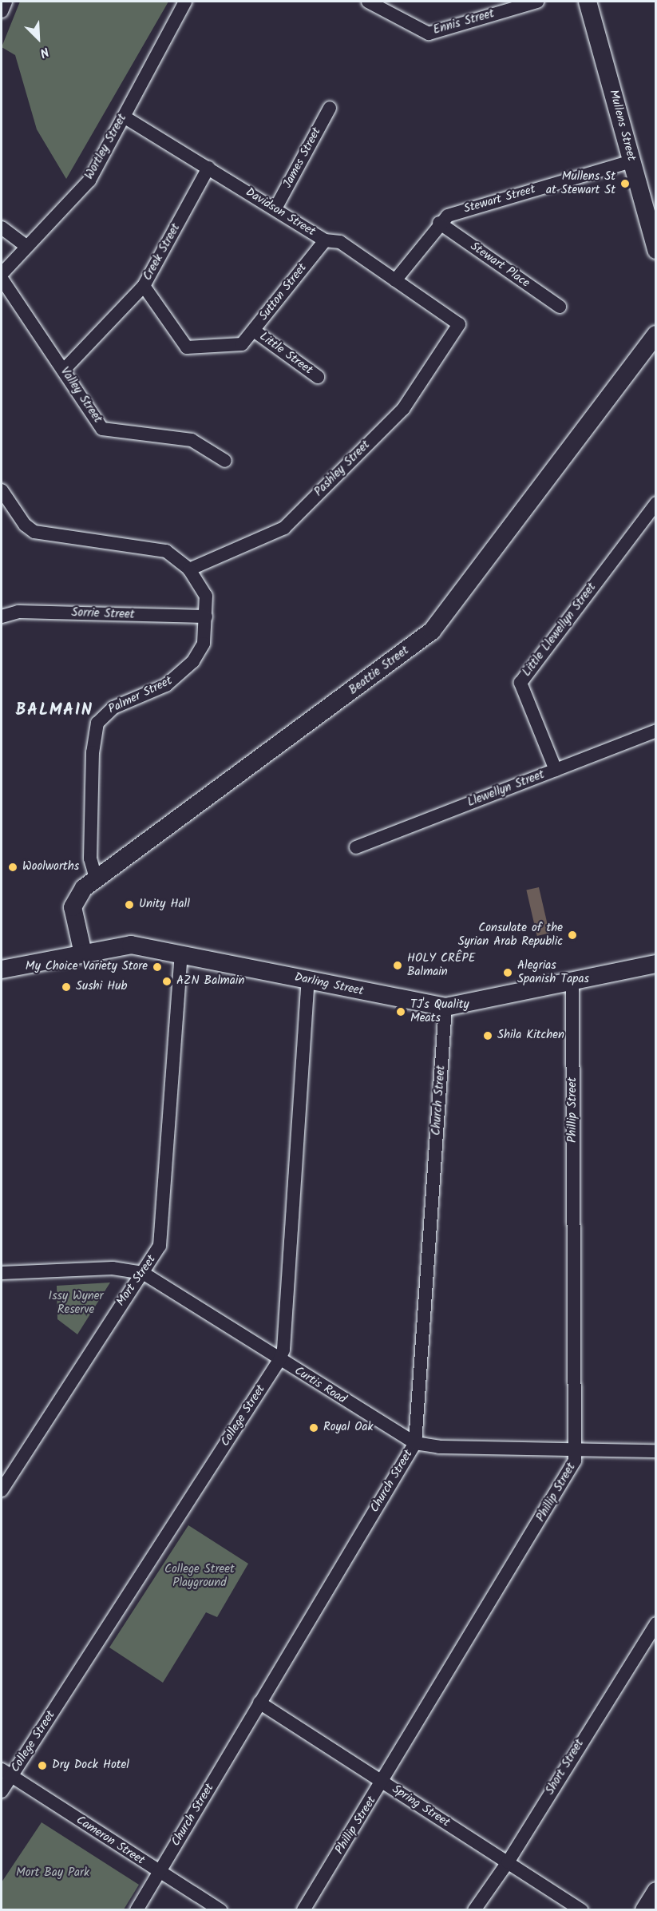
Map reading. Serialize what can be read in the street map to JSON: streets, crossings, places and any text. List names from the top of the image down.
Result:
{
  "streets": {
    "street": [
      "Ennis Street",
      "Mullens Street",
      "Wortley Street",
      "James Street",
      "Stewart Street",
      "Davidson Street",
      "Creek Street",
      "Stewart Place",
      "Sutton Street",
      "Little Street",
      "Valley Street",
      "Pashley Street",
      "Sorrie Street",
      "Little Llewellyn Street",
      "Beattie Street",
      "Palmer Street",
      "Llewellyn Street",
      "Darling Street",
      "Church Street",
      "Phillip Street",
      "Mort Street",
      "Curtis Road",
      "College Street",
      "Short Street",
      "Spring Street",
      "Cameron Street"
    ]
  },
  "crossings": [
    ["Mullens Street", "Stewart Street"],
    ["Wortley Street", "Davidson Street"],
    ["James Street", "Davidson Street"],
    ["Stewart Street", "Davidson Street"],
    ["Stewart Street", "Stewart Place"],
    ["Davidson Street", "Creek Street"],
    ["Davidson Street", "Sutton Street"],
    ["Davidson Street", "Pashley Street"],
    ["Creek Street", "Sutton Street"],
    ["Creek Street", "Valley Street"],
    ["Sutton Street", "Little Street"],
    ["Pashley Street", "Palmer Street"],
    ["Sorrie Street", "Palmer Street"],
    ["Little Llewellyn Street", "Llewellyn Street"],
    ["Beattie Street", "Palmer Street"],
    ["Beattie Street", "Darling Street"],
    ["Darling Street", "Church Street"],
    ["Darling Street", "Phillip Street"],
    ["Darling Street", "Mort Street"],
    ["Darling Street", "College Street"],
    ["Church Street", "Curtis Road"],
    ["Church Street", "Spring Street"],
    ["Church Street", "Cameron Street"],
    ["Phillip Street", "Curtis Road"],
    ["Phillip Street", "Spring Street"],
    ["Mort Street", "Curtis Road"],
    ["Curtis Road", "College Street"],
    ["College Street", "Cameron Street"],
    ["Short Street", "Spring Street"]
  ],
  "districts": ["BALMAIN"],
  "parks": ["Issy Wyner Reserve", "College Street Playground", "Mort Bay Park"],
  "places": [
    "Mullens St at Stewart St",
    "Woolworths",
    "Unity Hall",
    "Consulate of the Syrian Arab Republic",
    "HOLY CRÊPE Balmain",
    "My Choice Variety Store",
    "Alegrias Spanish Tapas",
    "AZN Balmain",
    "Sushi Hub",
    "TJ's Quality Meats",
    "Shila Kitchen",
    "Royal Oak",
    "Dry Dock Hotel"
  ],
  "north": "bottom right"
}
